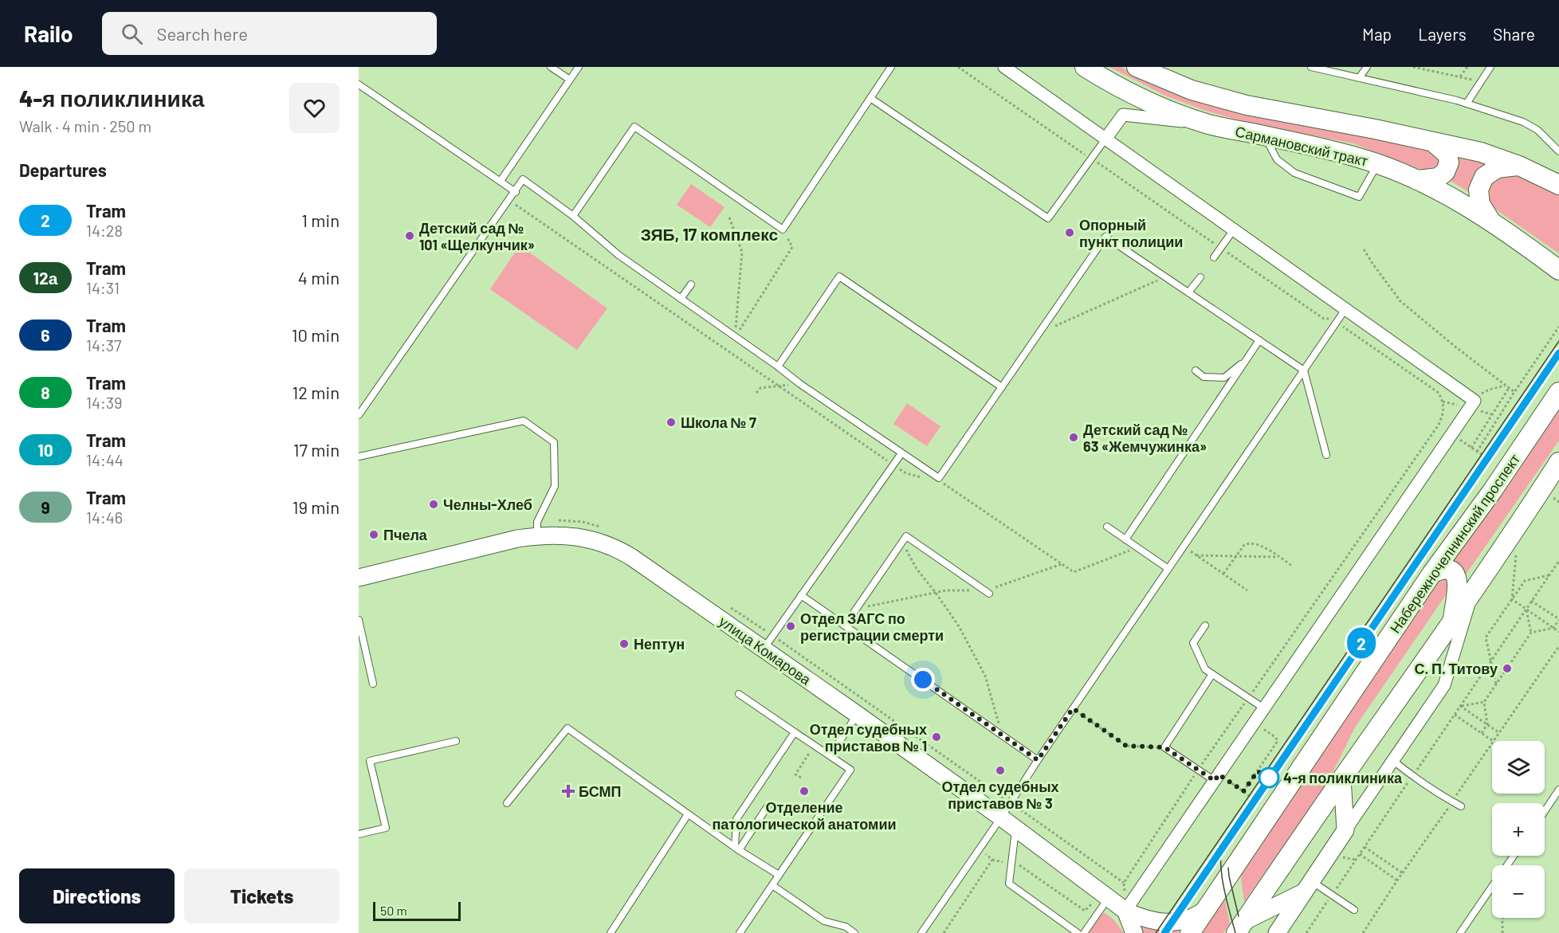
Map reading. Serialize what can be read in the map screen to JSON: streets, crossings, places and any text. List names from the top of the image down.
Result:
{
  "streets": {
    "main road": ["Сармановский тракт", "Набережночелнинский проспект"],
    "street": ["улица Комарова"]
  },
  "crossings": [
    ["Набережночелнинский проспект", "улица Комарова"]
  ],
  "districts": ["ЗЯБ, 17 комплекс"],
  "places": {
    "other": [
      "Опорный пункт полиции",
      "Детский сад № 101 «Щелкунчик»",
      "Школа № 7",
      "Детский сад № 63 «Жемчужинка»",
      "Челны-Хлеб",
      "Пчела",
      "Отдел ЗАГС по регистрации смерти",
      "Нептун",
      "С. П. Титову",
      "Отдел судебных приставов № 1",
      "Отдел судебных приставов № 3",
      "4-я поликлиника",
      "Отделение патологической анатомии"
    ],
    "health": ["БСМП"]
  },
  "lines": ["tram line 2"],
  "scale_bar": "50 m",
  "page": {
    "header": "Railo",
    "search": "Search here",
    "nav": ["Map", "Layers", "Share"],
    "heading": [
      ["4-я поликлиника", "Walk · 4 min · 250 m"],
      "Departures"
    ],
    "on_map": "2",
    "list": [
      {
        "mark": "2",
        "name": "Tram",
        "note": "14:28",
        "value": "1 min"
      },
      {
        "mark": "12а",
        "name": "Tram",
        "note": "14:31",
        "value": "4 min"
      },
      {
        "mark": "6",
        "name": "Tram",
        "note": "14:37",
        "value": "10 min"
      },
      {
        "mark": "8",
        "name": "Tram",
        "note": "14:39",
        "value": "12 min"
      },
      {
        "mark": "10",
        "name": "Tram",
        "note": "14:44",
        "value": "17 min"
      },
      {
        "mark": "9",
        "name": "Tram",
        "note": "14:46",
        "value": "19 min"
      }
    ],
    "map_buttons": ["+", "−"],
    "buttons": ["Directions", "Tickets"],
    "scale": "50 m"
  }
}
